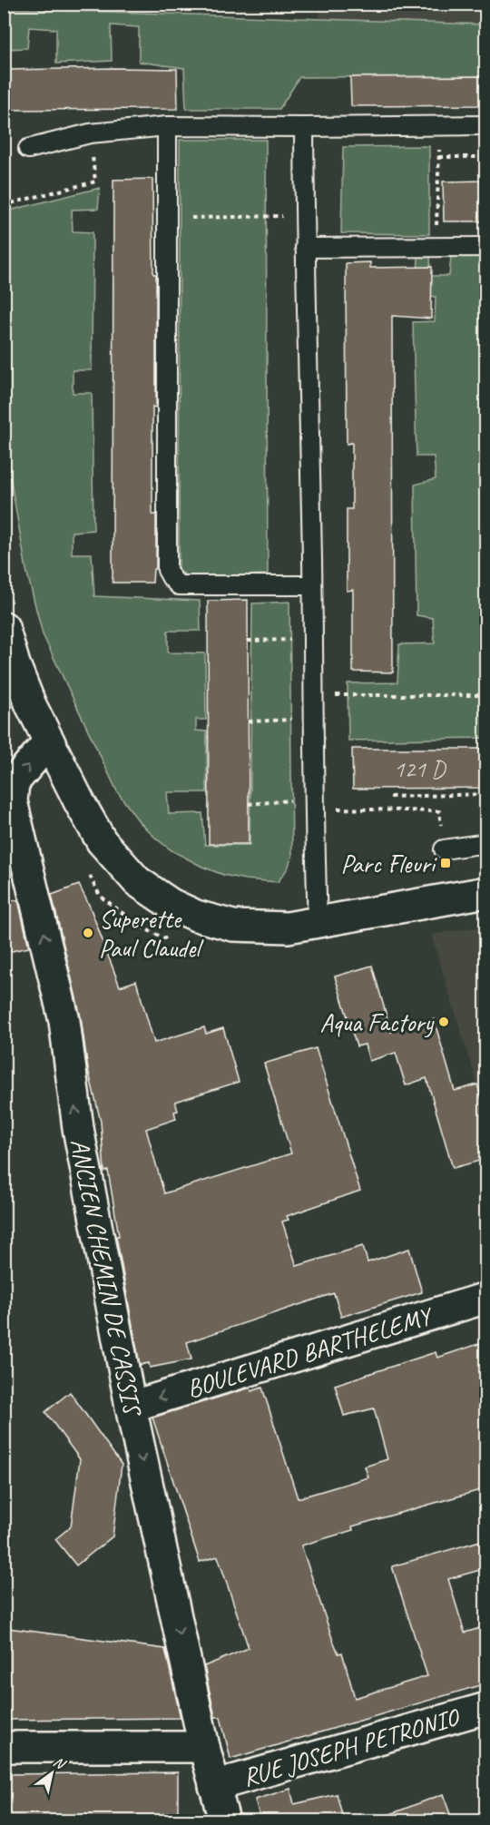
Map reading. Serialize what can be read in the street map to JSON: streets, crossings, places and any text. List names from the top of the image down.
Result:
{
  "streets": {
    "street": ["ANCIEN CHEMIN DE CASSIS", "BOULEVARD BARTHELEMY", "RUE JOSEPH PETRONIO"]
  },
  "crossings": [
    ["ANCIEN CHEMIN DE CASSIS", "BOULEVARD BARTHELEMY"],
    ["ANCIEN CHEMIN DE CASSIS", "RUE JOSEPH PETRONIO"]
  ],
  "one_way": ["BOULEVARD BARTHELEMY"],
  "places": {
    "transit": ["Parc Fleuri"],
    "other": ["Superette Paul Claudel", "Aqua Factory"]
  },
  "house_numbers": ["121 D"],
  "north": "top right"
}
